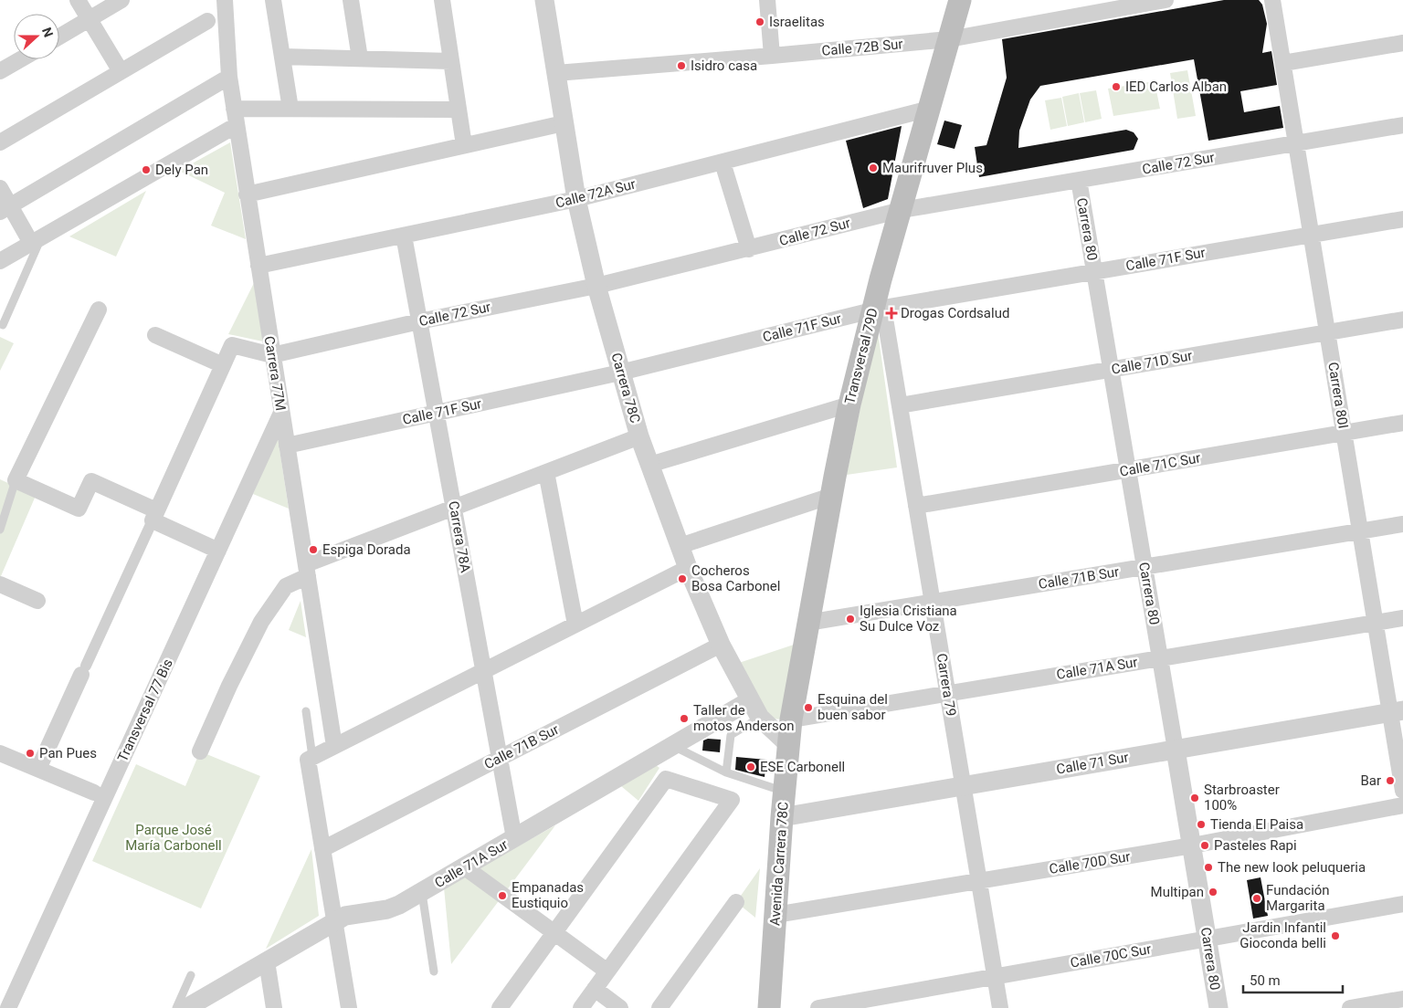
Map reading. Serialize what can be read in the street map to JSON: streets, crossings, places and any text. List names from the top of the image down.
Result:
{
  "streets": {
    "main road": ["Transversal 79D", "Avenida Carrera 78C"],
    "street": [
      "Calle 72B Sur",
      "Calle 72 Sur",
      "Calle 72A Sur",
      "Carrera 80",
      "Calle 71F Sur",
      "Calle 71D Sur",
      "Carrera 77M",
      "Carrera 78C",
      "Carrera 80I",
      "Calle 71C Sur",
      "Carrera 78A",
      "Calle 71B Sur",
      "Calle 71A Sur",
      "Carrera 79",
      "Transversal 77 Bis",
      "Calle 71 Sur",
      "Calle 70D Sur",
      "Calle 70C Sur"
    ]
  },
  "crossings": [
    ["Calle 72B Sur", "Transversal 79D"],
    ["Calle 72B Sur", "Carrera 78C"],
    ["Calle 72 Sur", "Carrera 80"],
    ["Calle 72 Sur", "Transversal 79D"],
    ["Calle 72 Sur", "Carrera 77M"],
    ["Calle 72 Sur", "Carrera 78C"],
    ["Calle 72 Sur", "Carrera 80I"],
    ["Calle 72 Sur", "Carrera 78A"],
    ["Calle 72A Sur", "Transversal 79D"],
    ["Calle 72A Sur", "Carrera 77M"],
    ["Calle 72A Sur", "Carrera 78C"],
    ["Calle 72A Sur", "Carrera 78A"],
    ["Carrera 80", "Calle 71F Sur"],
    ["Carrera 80", "Calle 71D Sur"],
    ["Carrera 80", "Calle 71C Sur"],
    ["Carrera 80", "Calle 71B Sur"],
    ["Carrera 80", "Calle 71A Sur"],
    ["Carrera 80", "Calle 71 Sur"],
    ["Carrera 80", "Calle 70D Sur"],
    ["Carrera 80", "Calle 70C Sur"],
    ["Calle 71F Sur", "Transversal 79D"],
    ["Calle 71F Sur", "Carrera 77M"],
    ["Calle 71F Sur", "Carrera 78C"],
    ["Calle 71F Sur", "Carrera 80I"],
    ["Calle 71F Sur", "Carrera 78A"],
    ["Calle 71F Sur", "Carrera 79"],
    ["Transversal 79D", "Calle 71B Sur"],
    ["Transversal 79D", "Calle 71A Sur"],
    ["Transversal 79D", "Carrera 79"],
    ["Transversal 79D", "Avenida Carrera 78C"],
    ["Calle 71D Sur", "Carrera 80I"],
    ["Calle 71D Sur", "Carrera 79"],
    ["Carrera 77M", "Transversal 77 Bis"],
    ["Carrera 78C", "Calle 71B Sur"],
    ["Carrera 78C", "Calle 71A Sur"],
    ["Carrera 78C", "Avenida Carrera 78C"],
    ["Carrera 80I", "Calle 71C Sur"],
    ["Carrera 80I", "Calle 71B Sur"],
    ["Carrera 80I", "Calle 71A Sur"],
    ["Carrera 80I", "Calle 71 Sur"],
    ["Calle 71C Sur", "Carrera 79"],
    ["Carrera 78A", "Calle 71B Sur"],
    ["Carrera 78A", "Calle 71A Sur"],
    ["Calle 71B Sur", "Carrera 79"],
    ["Calle 71A Sur", "Carrera 79"],
    ["Calle 71A Sur", "Avenida Carrera 78C"],
    ["Carrera 79", "Calle 71 Sur"],
    ["Carrera 79", "Calle 70D Sur"],
    ["Carrera 79", "Calle 70C Sur"],
    ["Calle 71 Sur", "Avenida Carrera 78C"],
    ["Calle 70D Sur", "Avenida Carrera 78C"]
  ],
  "parks": ["Parque José María Carbonell"],
  "places": {
    "other": [
      "Israelitas",
      "Isidro casa",
      "IED Carlos Alban",
      "Maurifruver Plus",
      "Dely Pan",
      "Espiga Dorada",
      "Cocheros Bosa Carbonel",
      "Iglesia Cristiana Su Dulce Voz",
      "Esquina del buen sabor",
      "Taller de motos Anderson",
      "Pan Pues",
      "ESE Carbonell",
      "Bar",
      "Starbroaster 100%",
      "Tienda El Paisa",
      "Pasteles Rapi",
      "The new look peluqueria",
      "Multipan",
      "Empanadas Eustiquio",
      "Fundación Margarita",
      "Jardin Infantil Gioconda belli"
    ],
    "health": ["Drogas Cordsalud"]
  },
  "scale_bar": "50 m",
  "north": "right"
}
